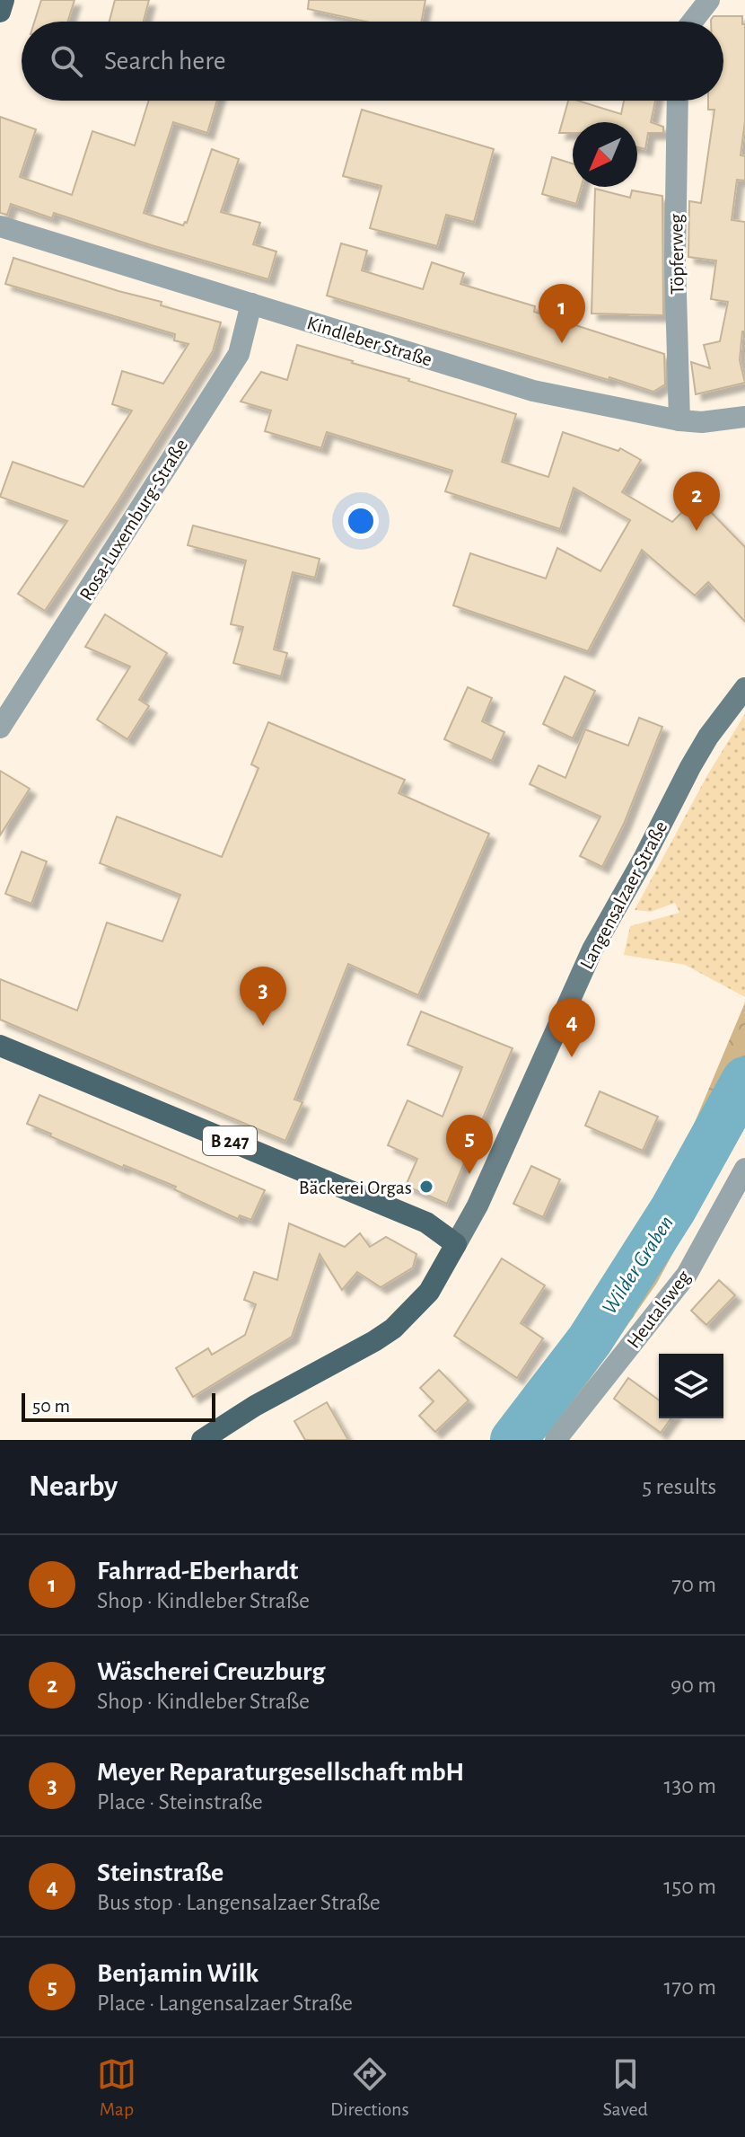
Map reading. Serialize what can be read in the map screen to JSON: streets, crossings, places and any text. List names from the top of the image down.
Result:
{
  "streets": {
    "main road": ["Langensalzaer Straße", "B 247"],
    "street": [
      "Töpferweg",
      "Kindleber Straße",
      "Rosa-Luxemburg-Straße",
      "Heutalsweg"
    ]
  },
  "crossings": [
    ["Töpferweg", "Kindleber Straße"],
    ["Kindleber Straße", "Rosa-Luxemburg-Straße"],
    ["Langensalzaer Straße", "B 247"]
  ],
  "water": ["Wilder Graben"],
  "places": ["Bäckerei Orgas"],
  "scale_bar": "50 m",
  "north": "bottom left",
  "page": {
    "search": "Search here",
    "pins": [
      "1",
      "2",
      "3",
      "4",
      "5"
    ],
    "scale": "50 m",
    "heading": ["Nearby", "5 results"],
    "list": [
      {
        "mark": "1",
        "name": "Fahrrad-Eberhardt",
        "note": "Shop · Kindleber Straße",
        "value": "70 m"
      },
      {
        "mark": "2",
        "name": "Wäscherei Creuzburg",
        "note": "Shop · Kindleber Straße",
        "value": "90 m"
      },
      {
        "mark": "3",
        "name": "Meyer Reparaturgesellschaft mbH",
        "note": "Place · Steinstraße",
        "value": "130 m"
      },
      {
        "mark": "4",
        "name": "Steinstraße",
        "note": "Bus stop · Langensalzaer Straße",
        "value": "150 m"
      },
      {
        "mark": "5",
        "name": "Benjamin Wilk",
        "note": "Place · Langensalzaer Straße",
        "value": "170 m"
      }
    ],
    "nav": ["Map", "Directions", "Saved"]
  }
}
